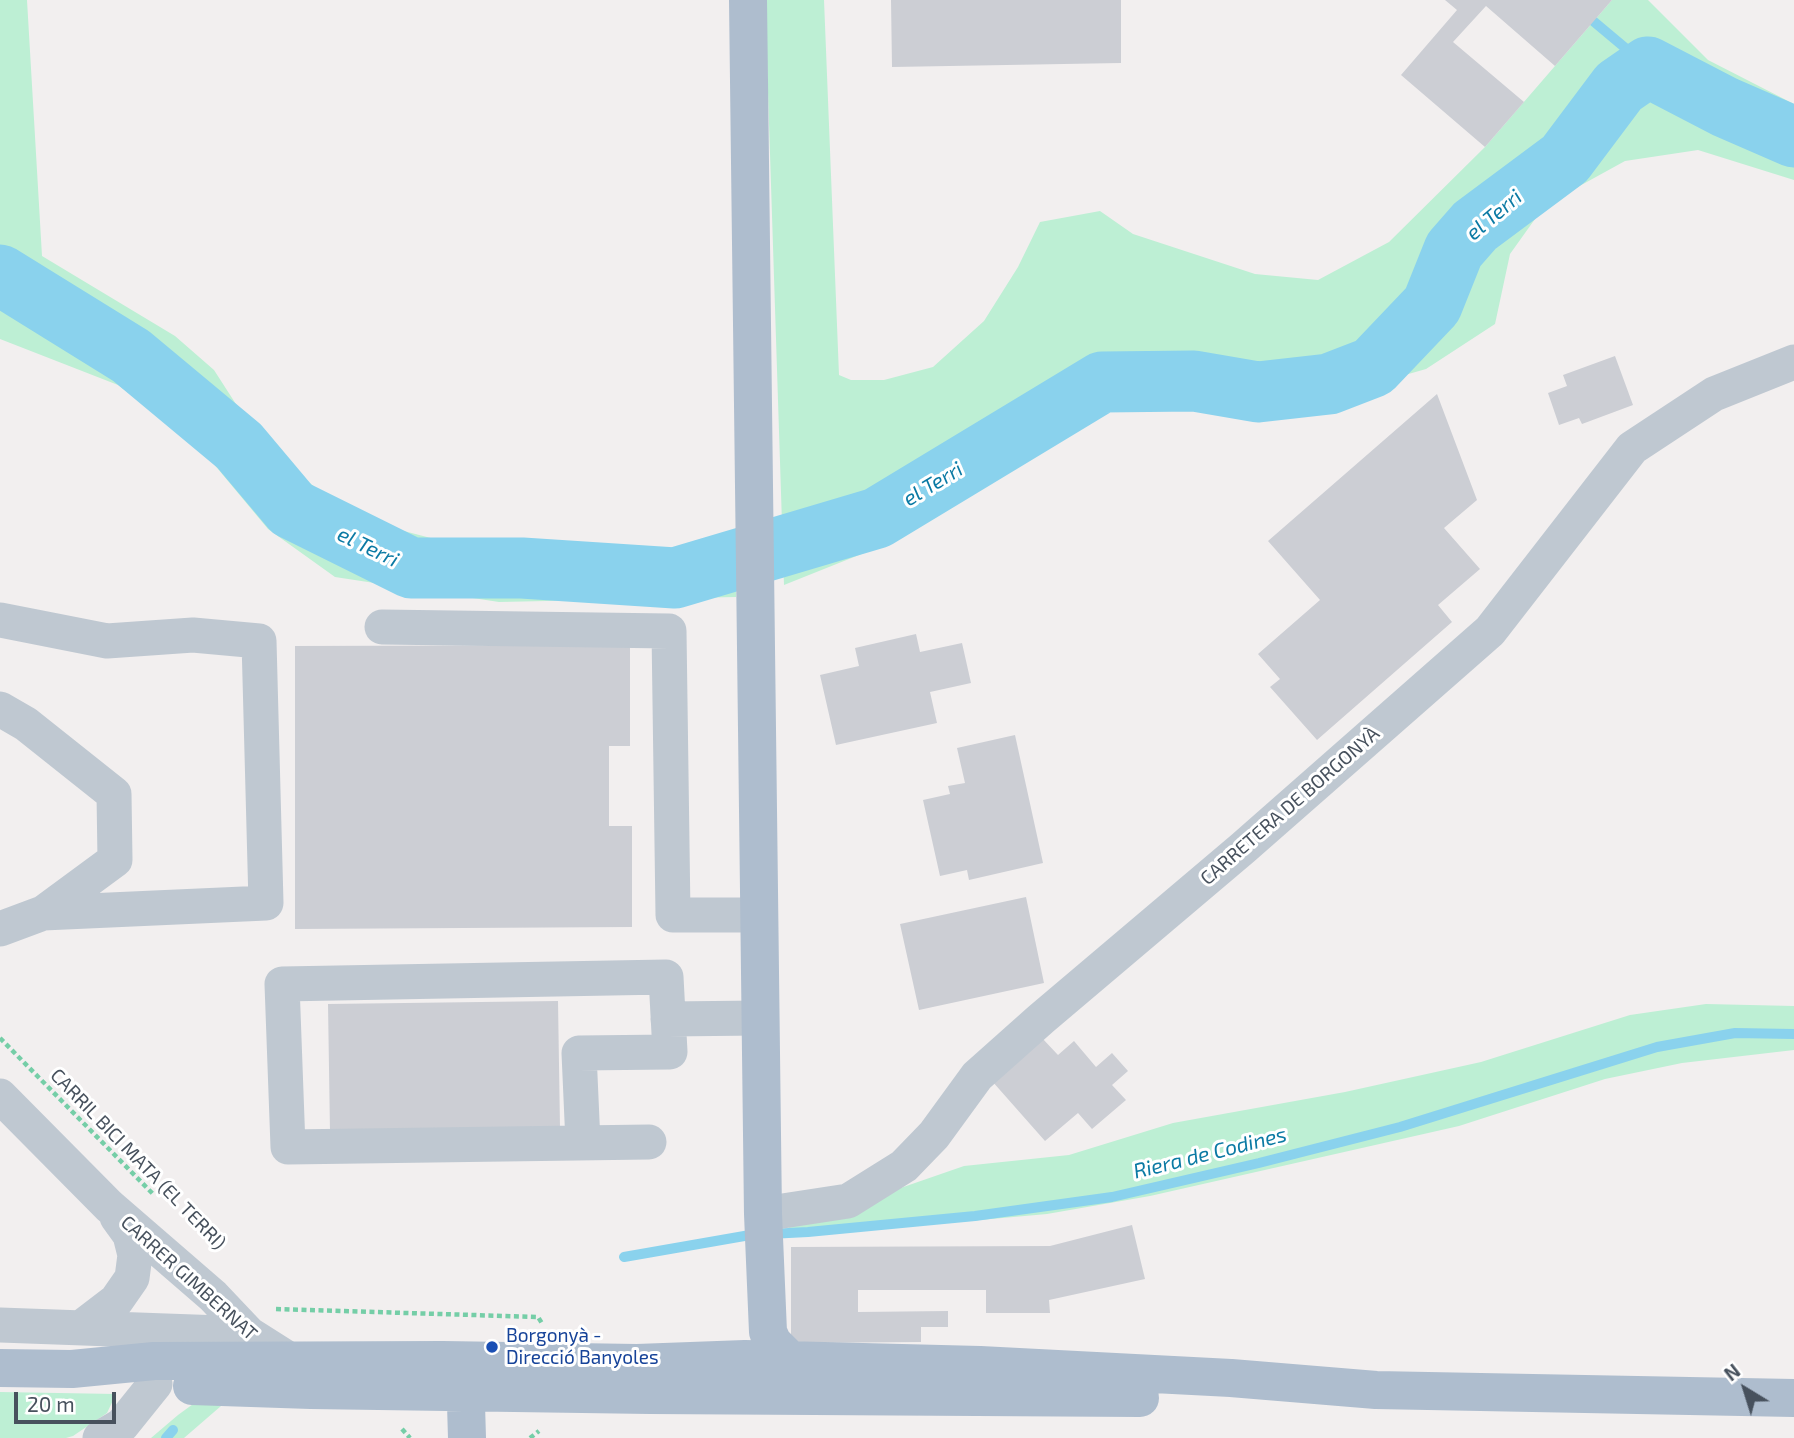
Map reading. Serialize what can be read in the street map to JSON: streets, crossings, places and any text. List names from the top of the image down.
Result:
{
  "streets": {
    "street": ["CARRETERA DE BORGONYÀ", "CARRER GIMBERNAT"],
    "path": ["CARRIL BICI MATA (EL TERRI)"]
  },
  "water": ["el Terri", "Riera de Codines"],
  "places": ["Borgonyà - Direcció Banyoles"],
  "scale_bar": "20 m",
  "north": "top left"
}
